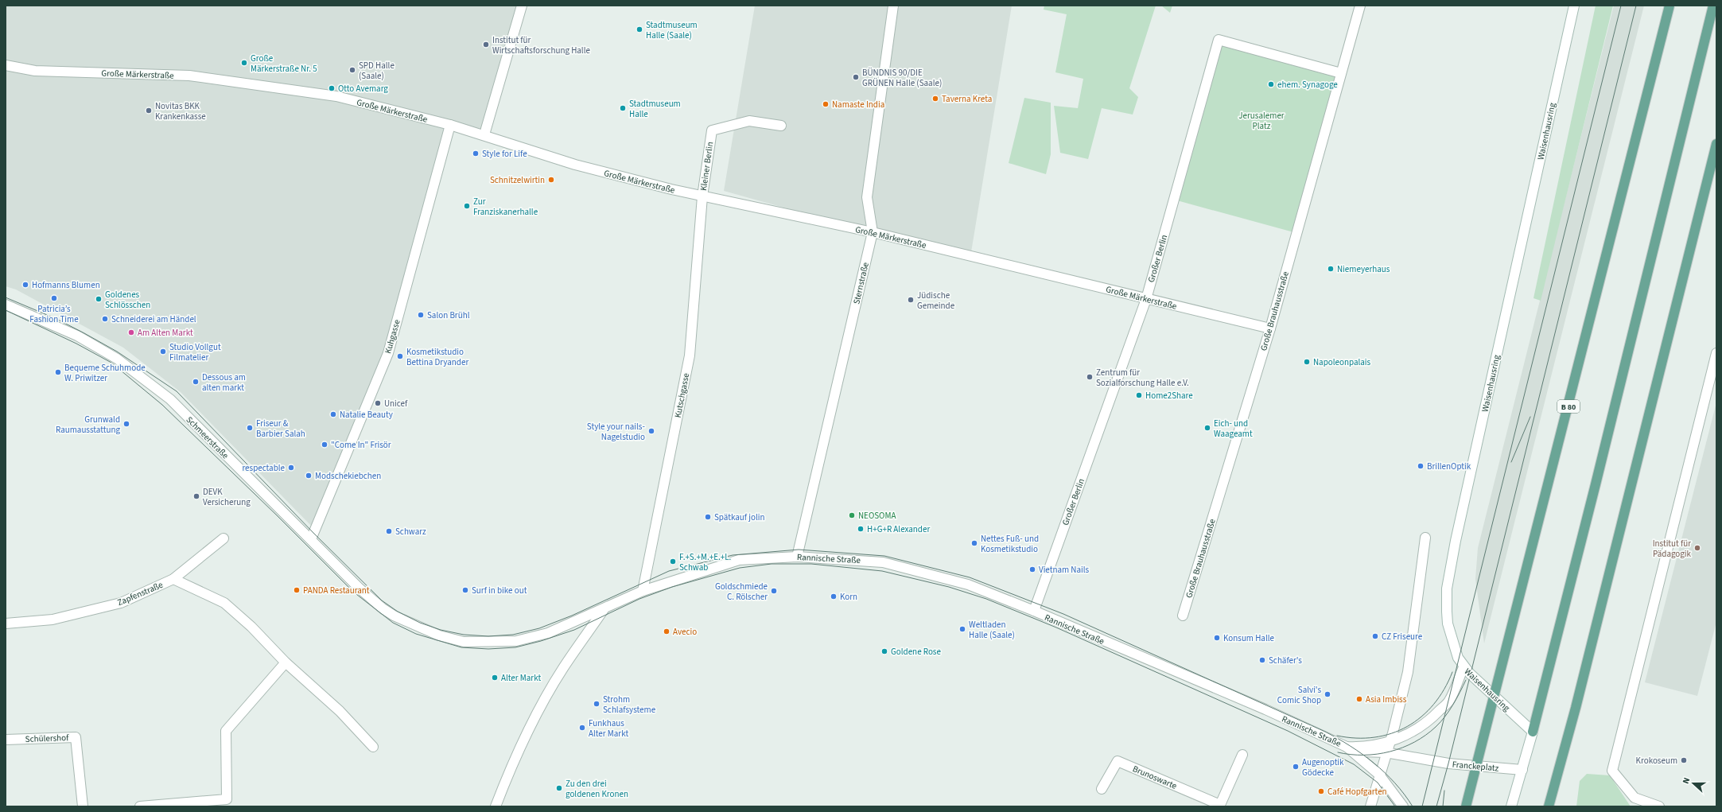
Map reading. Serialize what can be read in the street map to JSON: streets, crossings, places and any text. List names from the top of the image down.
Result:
{
  "streets": {
    "main road": ["B 80"],
    "street": [
      "Große Märkerstraße",
      "Waisenhausring",
      "Kleiner Berlin",
      "Großer Berlin",
      "Sternstraße",
      "Große Brauhausstraße",
      "Kuhgasse",
      "Kutschgasse",
      "Schmeerstraße",
      "Rannische Straße",
      "Zapfenstraße",
      "Schülershof",
      "Franckeplatz",
      "Brunoswarte"
    ]
  },
  "crossings": [
    ["Große Märkerstraße", "Kleiner Berlin"],
    ["Große Märkerstraße", "Großer Berlin"],
    ["Große Märkerstraße", "Sternstraße"],
    ["Große Märkerstraße", "Große Brauhausstraße"],
    ["Große Märkerstraße", "Kuhgasse"],
    ["Große Märkerstraße", "Kutschgasse"],
    ["Waisenhausring", "Rannische Straße"],
    ["Kleiner Berlin", "Kutschgasse"],
    ["Großer Berlin", "Große Brauhausstraße"],
    ["Großer Berlin", "Rannische Straße"],
    ["Sternstraße", "Rannische Straße"],
    ["Kuhgasse", "Schmeerstraße"],
    ["Kutschgasse", "Rannische Straße"],
    ["Rannische Straße", "Franckeplatz"]
  ],
  "parks": ["Jerusalemer Platz"],
  "places": [
    "Stadtmuseum Halle (Saale)",
    "Institut für Wirtschaftsforschung Halle",
    "Große Märkerstraße Nr. 5",
    "SPD Halle (Saale)",
    "BÜNDNIS 90/DIE GRÜNEN Halle (Saale)",
    "ehem. Synagoge",
    "Otto Avemarg",
    "Taverna Kreta",
    "Namaste India",
    "Stadtmuseum Halle",
    "Novitas BKK Krankenkasse",
    "Style for Life",
    "Schnitzelwirtin",
    "Zur Franziskanerhalle",
    "Niemeyerhaus",
    "Hofmanns Blumen",
    "Patricia’s Fashion Time",
    "Goldenes Schlösschen",
    "Jüdische Gemeinde",
    "Salon Brühl",
    "Schneiderei am Händel",
    "Am Alten Markt",
    "Studio Vollgut Filmatelier",
    "Kosmetikstudio Bettina Dryander",
    "Napoleonpalais",
    "Bequeme Schuhmode W. Priwitzer",
    "Zentrum für Sozialforschung Halle e.V.",
    "Dessous am alten markt",
    "Home2Share",
    "Unicef",
    "Natalie Beauty",
    "Grunwald Raumausstattung",
    "Friseur & Barbier Salah",
    "Eich- und Waageamt",
    "Style your nails- Nagelstudio",
    "\"Come In\" Frisör",
    "BrillenOptik",
    "respectable",
    "Modschekiebchen",
    "DEVK Versicherung",
    "NEOSOMA",
    "Spätkauf jolin",
    "H+G+R Alexander",
    "Schwarz",
    "Nettes Fuß- und Kosmetikstudio",
    "Institut für Pädagogik",
    "F.+S.+M.+E.+L. Schwab",
    "Vietnam Nails",
    "PANDA Restaurant",
    "Surf in bike out",
    "Goldschmiede C. Rölscher",
    "Korn",
    "Weltladen Halle (Saale)",
    "Avecio",
    "CZ Friseure",
    "Konsum Halle",
    "Goldene Rose",
    "Schäfer's",
    "Alter Markt",
    "Salvi's Comic Shop",
    "Asia Imbiss",
    "Strohm Schlafsysteme",
    "Funkhaus Alter Markt",
    "Krokoseum",
    "Augenoptik Gödecke",
    "Zu den drei goldenen Kronen",
    "Café Hopfgarten"
  ],
  "north": "left"
}
